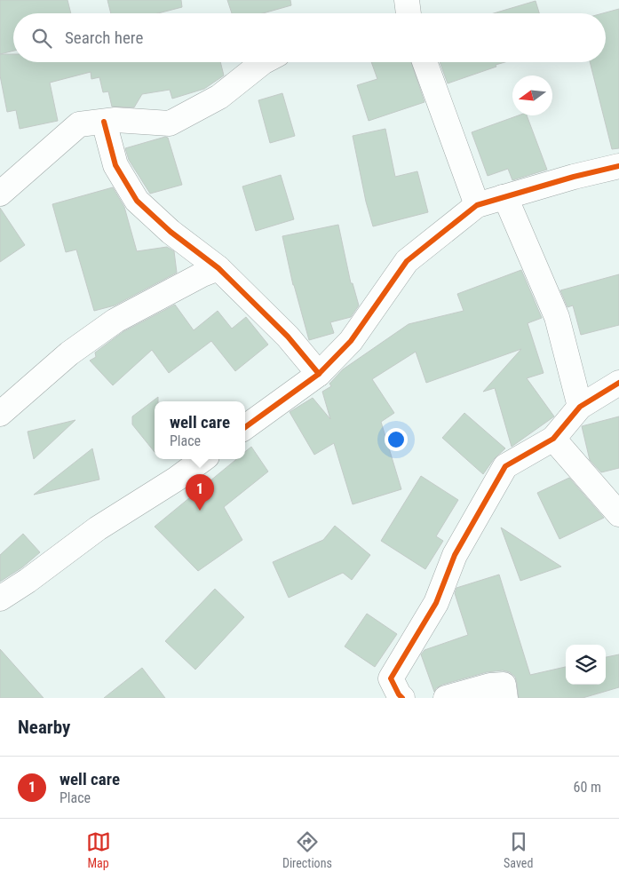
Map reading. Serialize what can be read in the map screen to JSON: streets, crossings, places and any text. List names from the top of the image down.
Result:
{
  "north": "left",
  "page": {
    "search": "Search here",
    "popup": ["well care", "Place"],
    "pins": "1",
    "heading": "Nearby",
    "list": [
      {
        "mark": "1",
        "name": "well care",
        "note": "Place",
        "value": "60 m"
      }
    ],
    "nav": ["Map", "Directions", "Saved"]
  }
}
